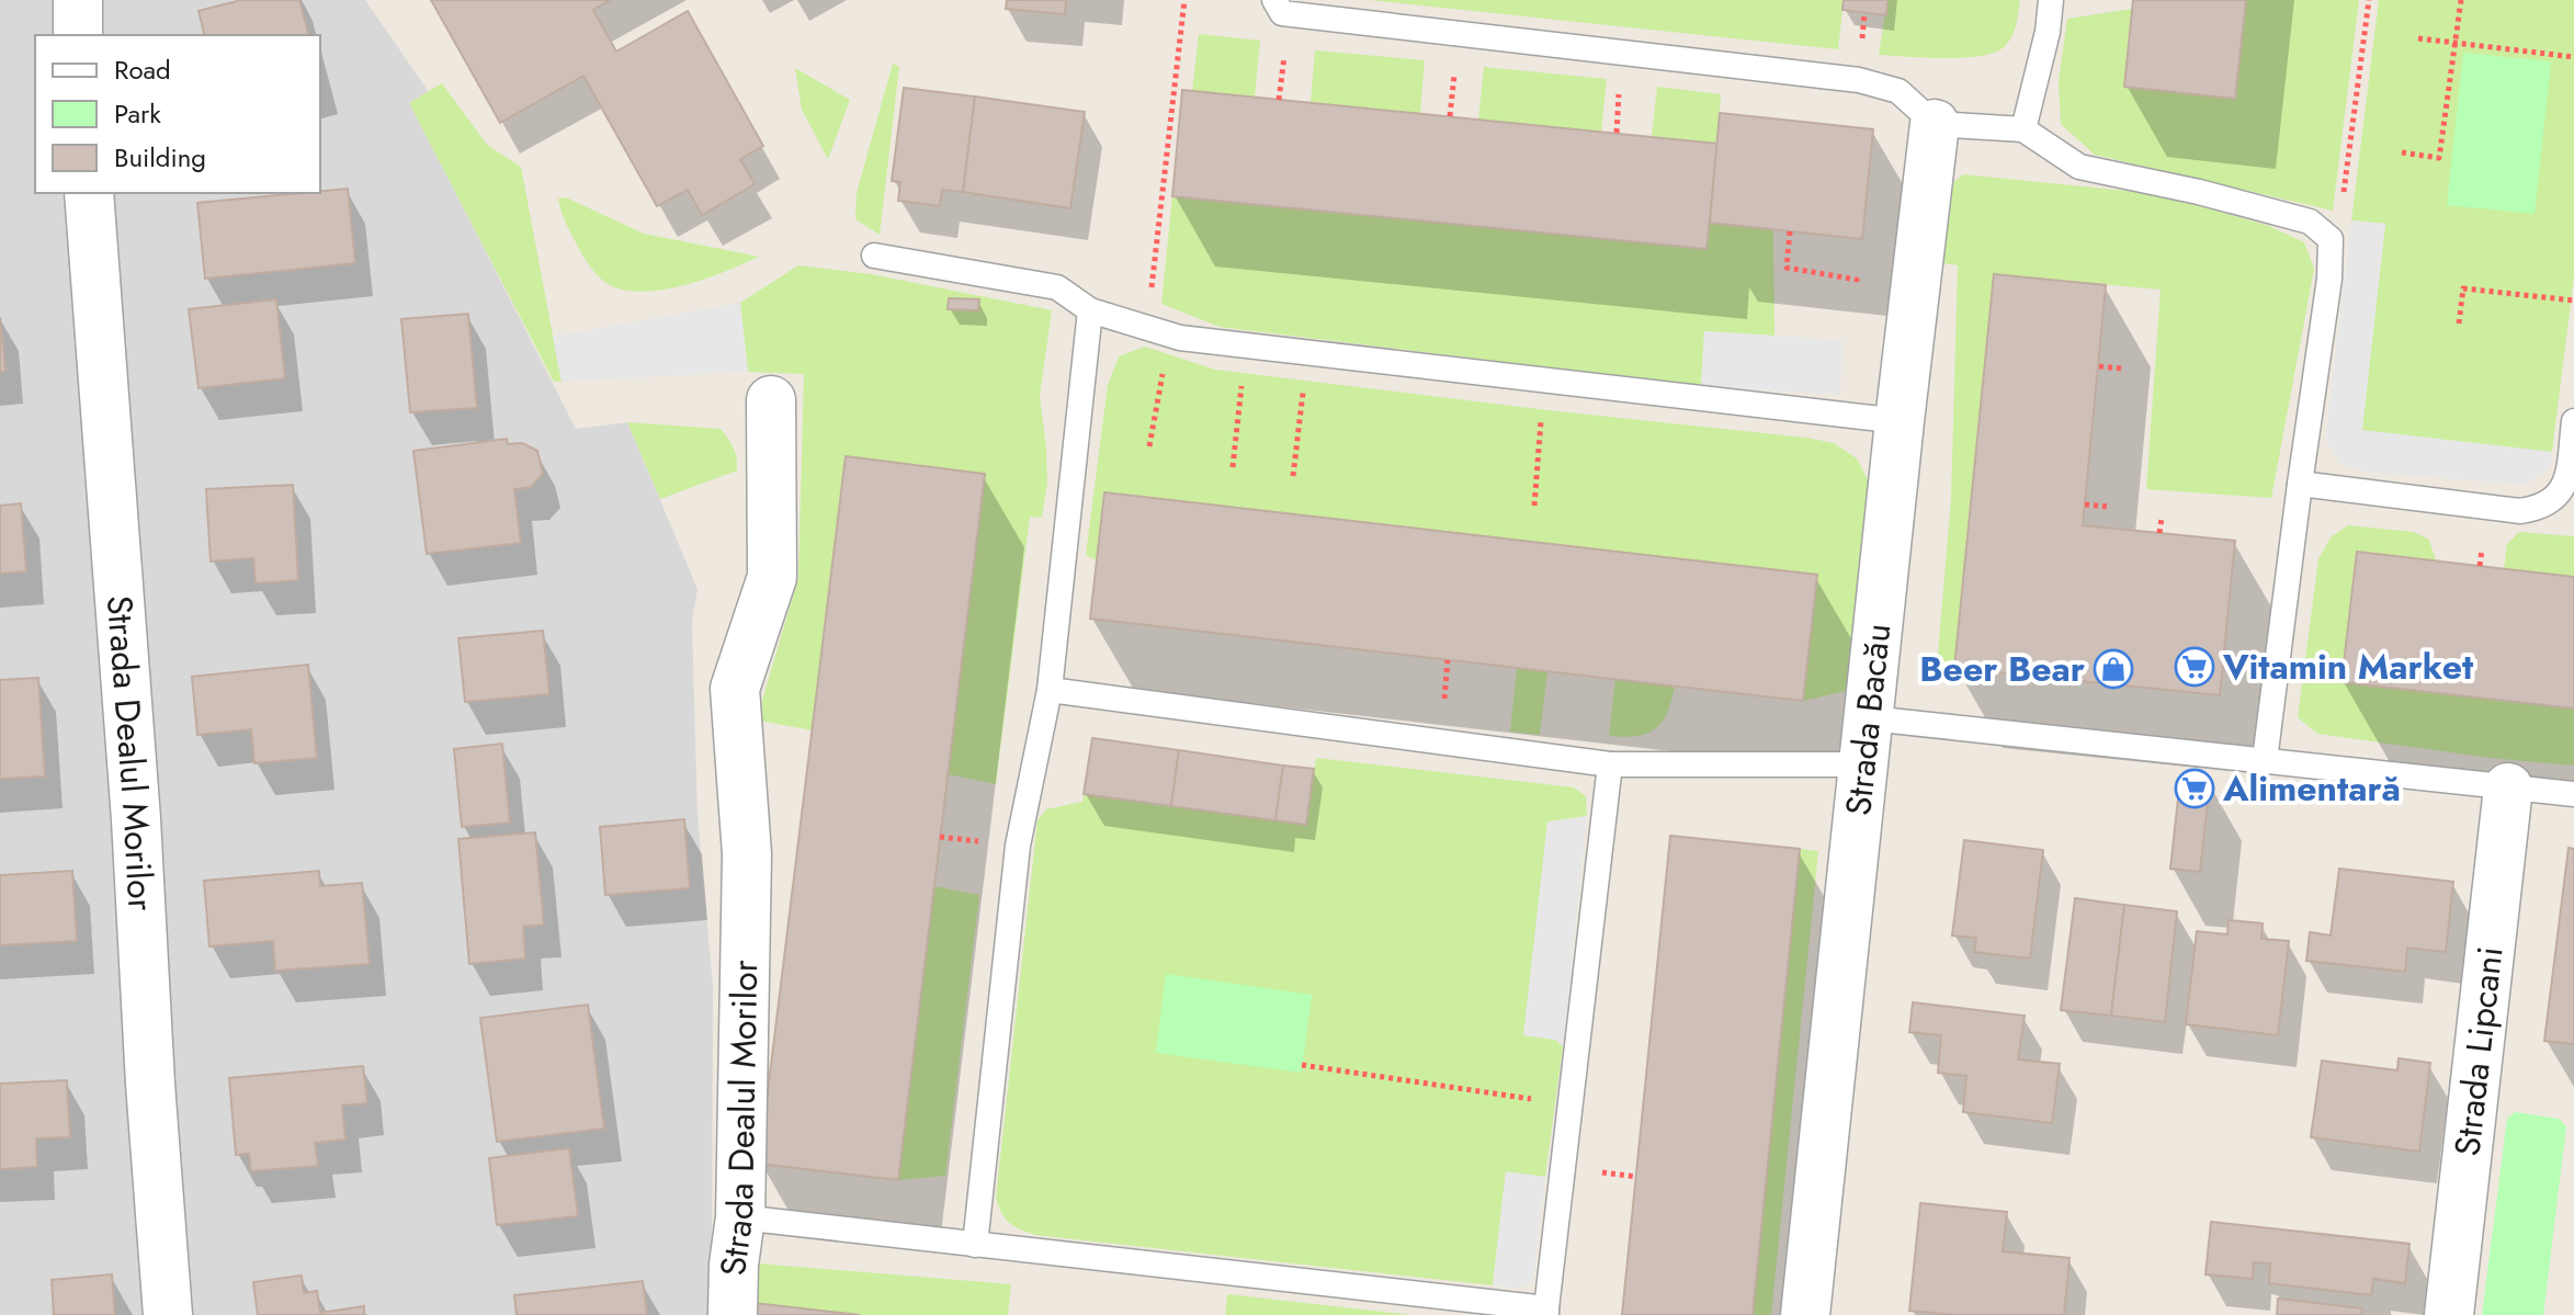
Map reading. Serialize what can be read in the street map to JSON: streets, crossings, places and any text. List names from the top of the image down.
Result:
{
  "streets": {
    "street": ["Strada Bacău", "Strada Dealul Morilor", "Strada Lipcani"]
  },
  "places": {
    "supermarket": ["Vitamin Market", "Alimentară"],
    "shop": ["Beer Bear"]
  },
  "legend": ["Road", "Park", "Building"]
}
